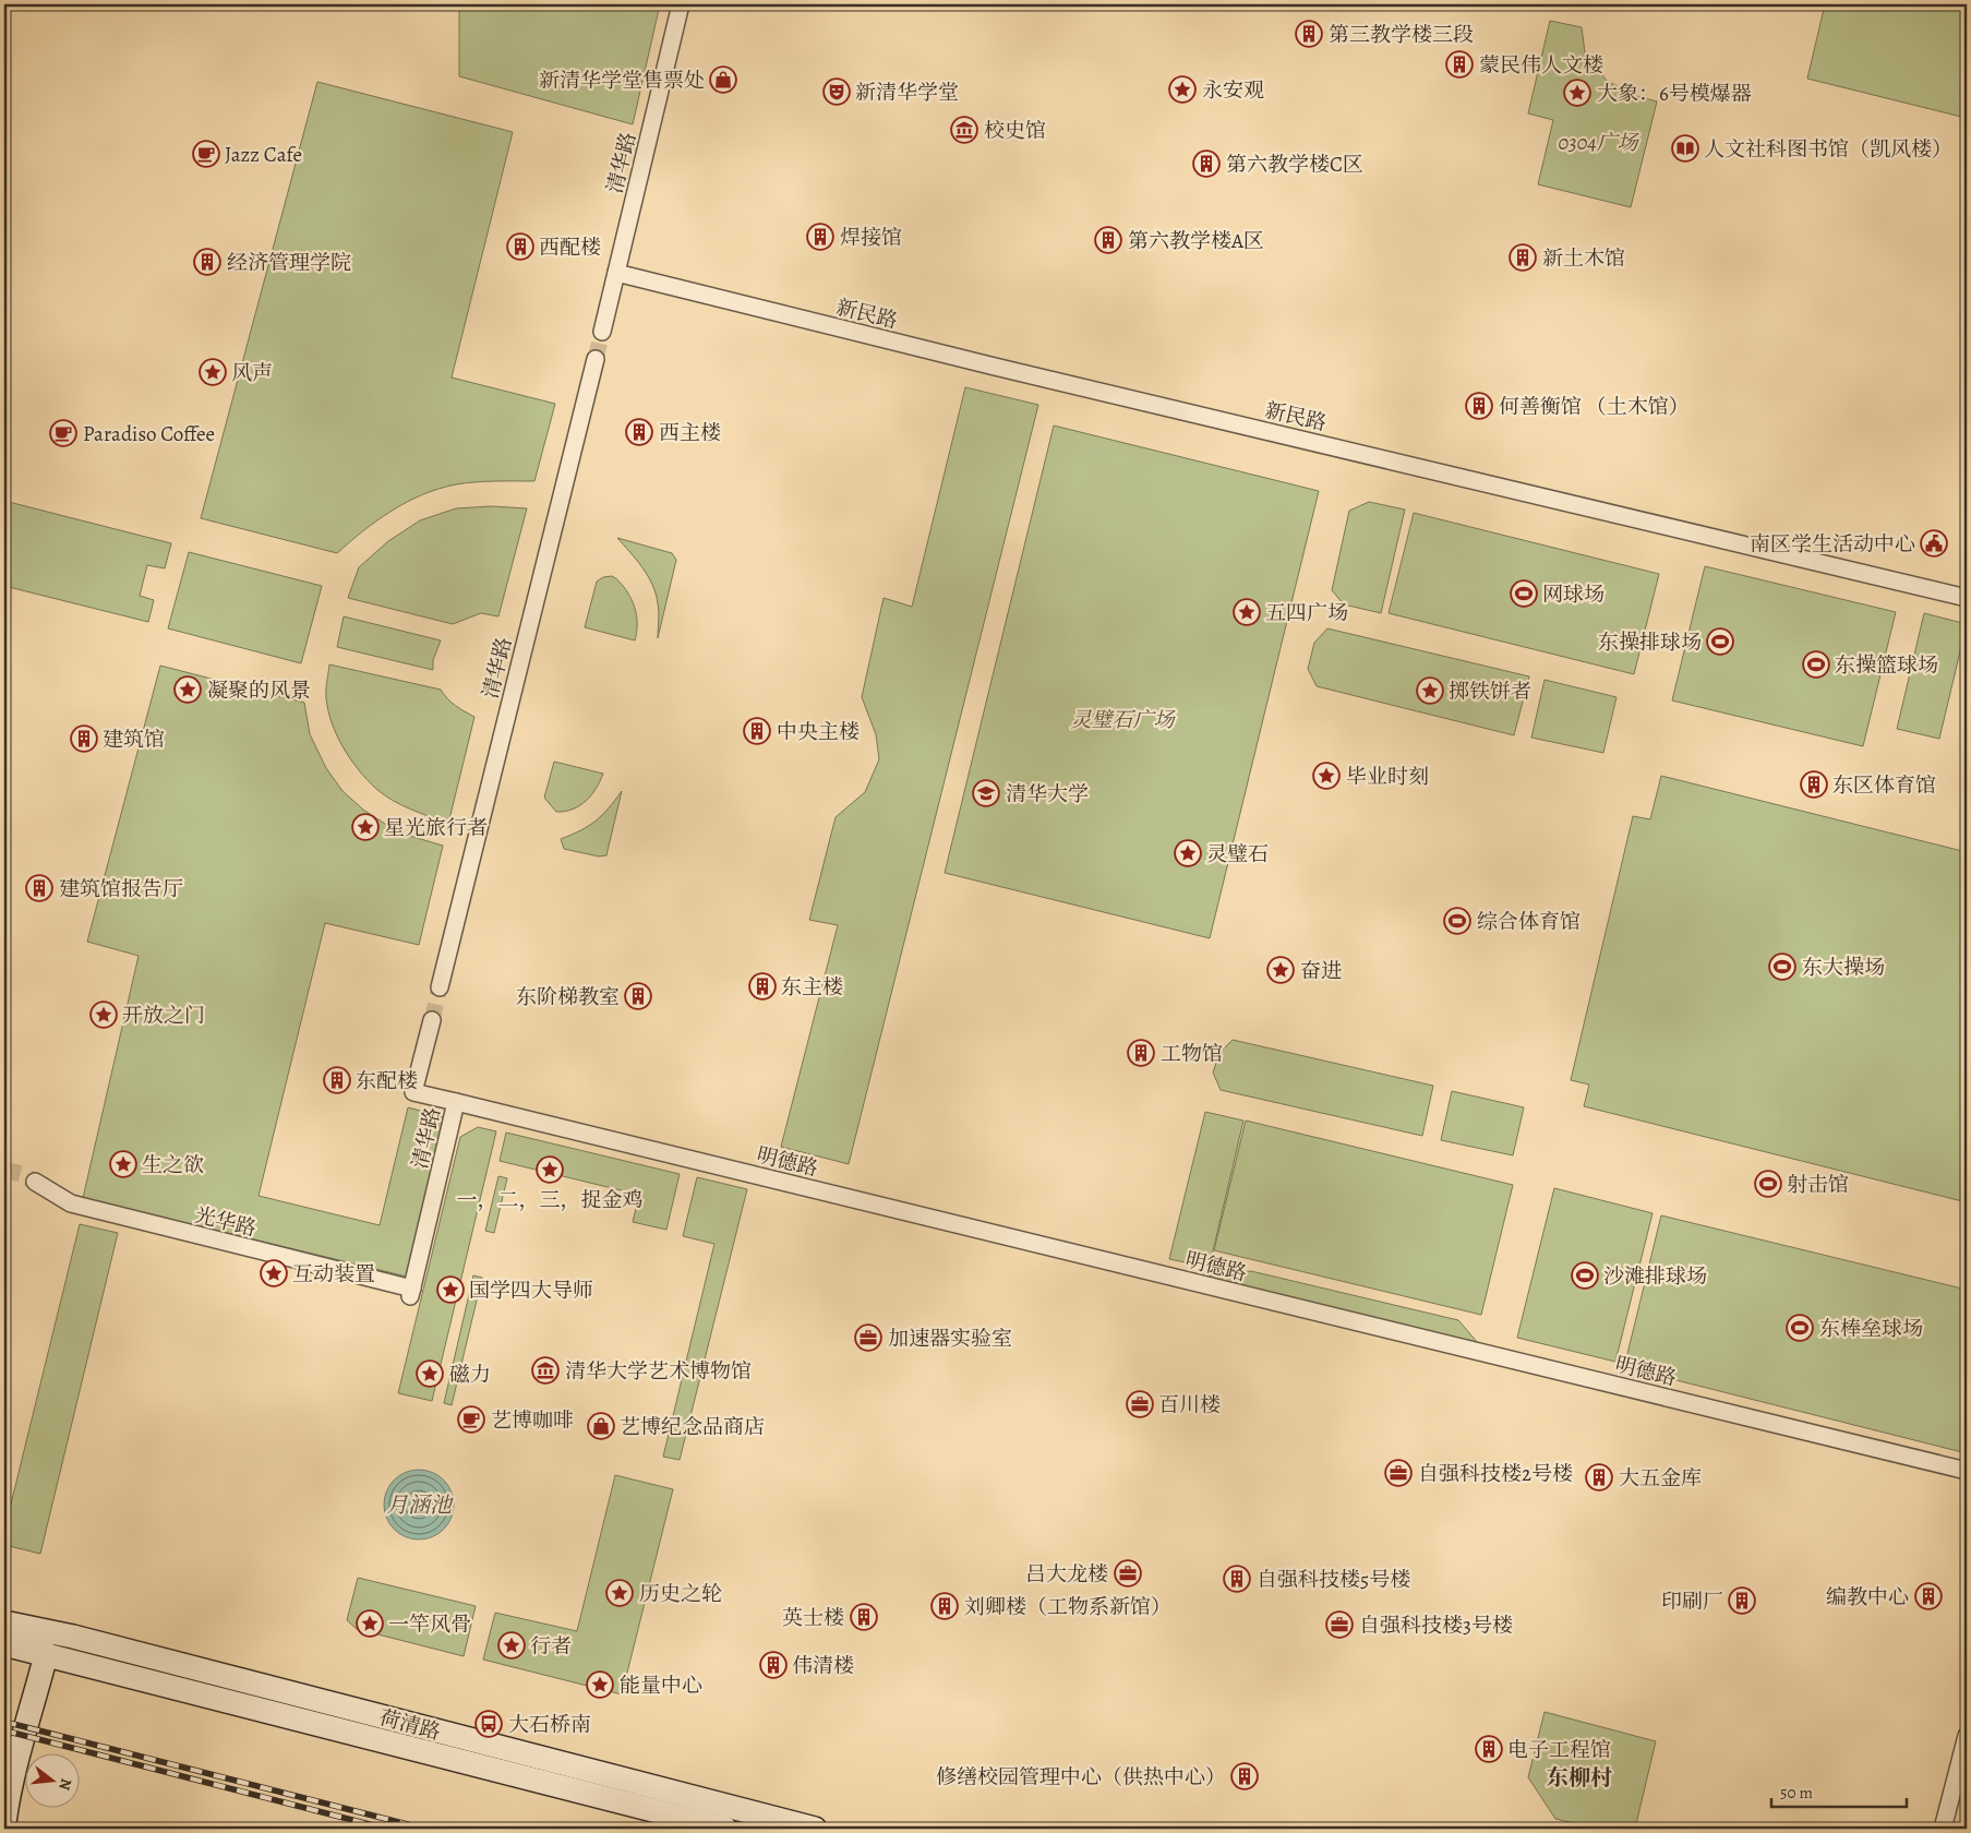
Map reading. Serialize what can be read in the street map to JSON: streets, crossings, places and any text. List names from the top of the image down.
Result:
{
  "streets": {
    "main road": ["荷清路"],
    "street": [
      "清华路",
      "新民路",
      "明德路",
      "光华路"
    ]
  },
  "crossings": [
    ["清华路", "新民路"],
    ["清华路", "明德路"],
    ["清华路", "光华路"]
  ],
  "districts": ["东柳村"],
  "water": ["月涵池"],
  "parks": ["0304广场", "灵璧石广场"],
  "places": {
    "building": [
      "第三教学楼三段",
      "蒙民伟人文楼",
      "第六教学楼C区",
      "焊接馆",
      "第六教学楼A区",
      "西配楼",
      "新土木馆",
      "经济管理学院",
      "何善衡馆 （土木馆）",
      "西主楼",
      "中央主楼",
      "建筑馆",
      "东区体育馆",
      "建筑馆报告厅",
      "东主楼",
      "东阶梯教室",
      "工物馆",
      "东配楼",
      "大五金库",
      "自强科技楼5号楼",
      "编教中心",
      "印刷厂",
      "刘卿楼（工物系新馆）",
      "英士楼",
      "伟清楼",
      "电子工程馆",
      "修缮校园管理中心（供热中心）"
    ],
    "shop": ["新清华学堂售票处", "艺博纪念品商店"],
    "place": [
      "永安观",
      "大象：6号模爆器",
      "风声",
      "五四广场",
      "凝聚的风景",
      "掷铁饼者",
      "毕业时刻",
      "星光旅行者",
      "灵璧石",
      "奋进",
      "开放之门",
      "生之欲",
      "一，二，三，捉金鸡",
      "互动装置",
      "国学四大导师",
      "磁力",
      "历史之轮",
      "一竿风骨",
      "行者",
      "能量中心"
    ],
    "theatre": ["新清华学堂"],
    "museum": ["校史馆", "清华大学艺术博物馆"],
    "library": ["人文社科图书馆（凯风楼）"],
    "cafe": ["Jazz Cafe", "Paradiso Coffee", "艺博咖啡"],
    "public building": ["南区学生活动中心"],
    "sports": [
      "网球场",
      "东操排球场",
      "东操篮球场",
      "综合体育馆",
      "东大操场",
      "射击馆",
      "沙滩排球场",
      "东棒垒球场"
    ],
    "school or university": ["清华大学"],
    "office": [
      "加速器实验室",
      "百川楼",
      "自强科技楼2号楼",
      "吕大龙楼",
      "自强科技楼3号楼"
    ],
    "bus stop": ["大石桥南"]
  },
  "scale_bar": "50 m",
  "north": "right"
}
